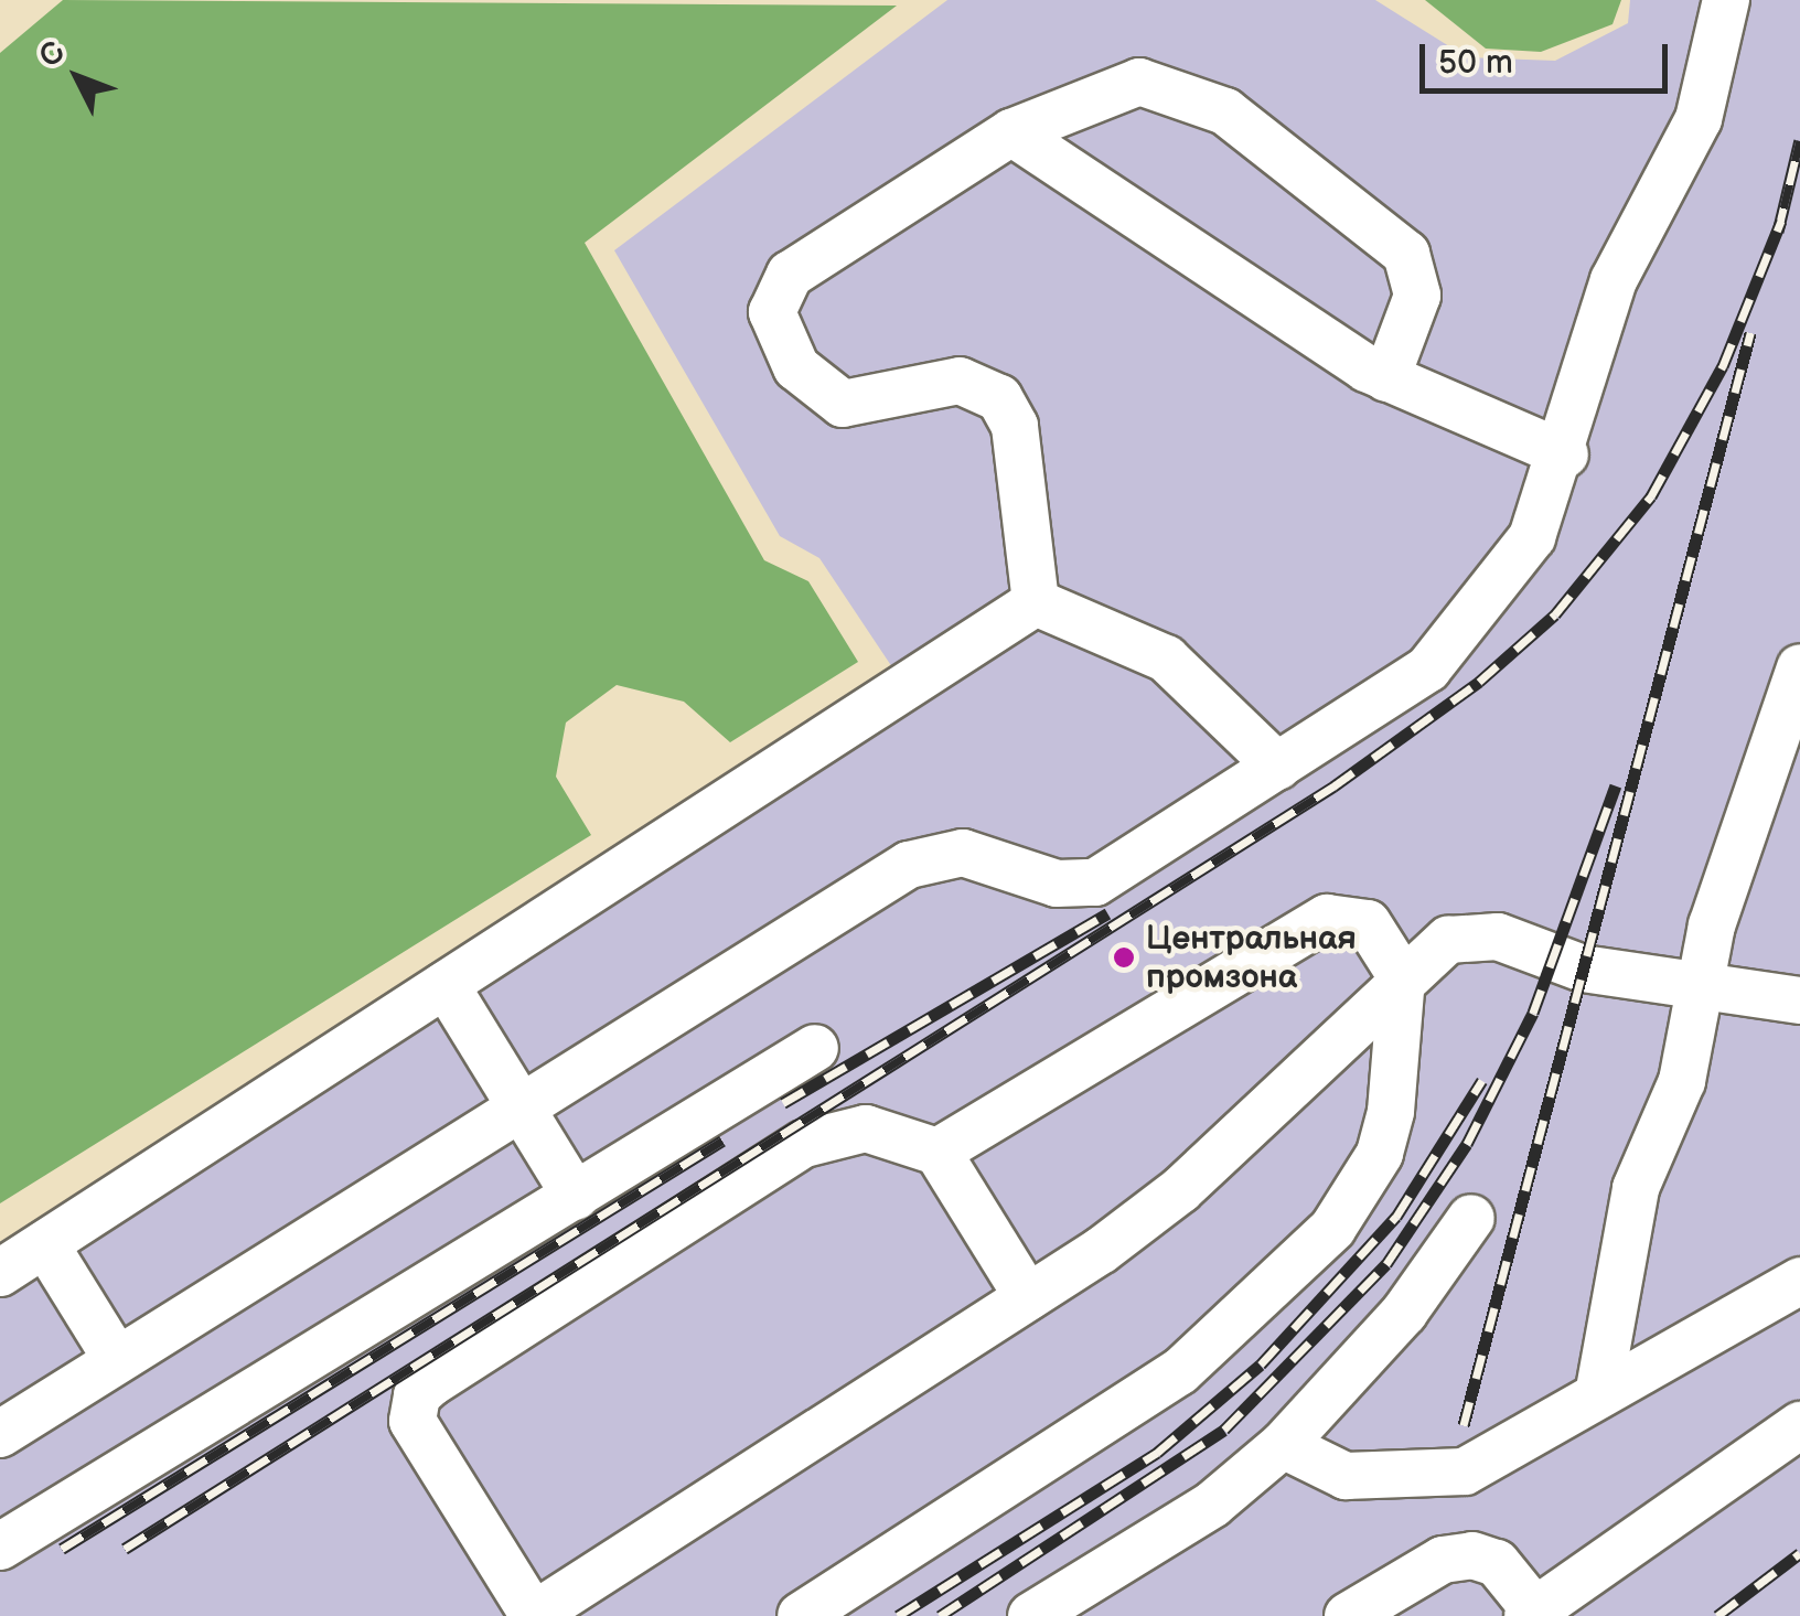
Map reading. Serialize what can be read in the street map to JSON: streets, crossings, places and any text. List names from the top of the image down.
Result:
{
  "places": ["Центральная промзона"],
  "scale_bar": "50 m",
  "north": "top left"
}
